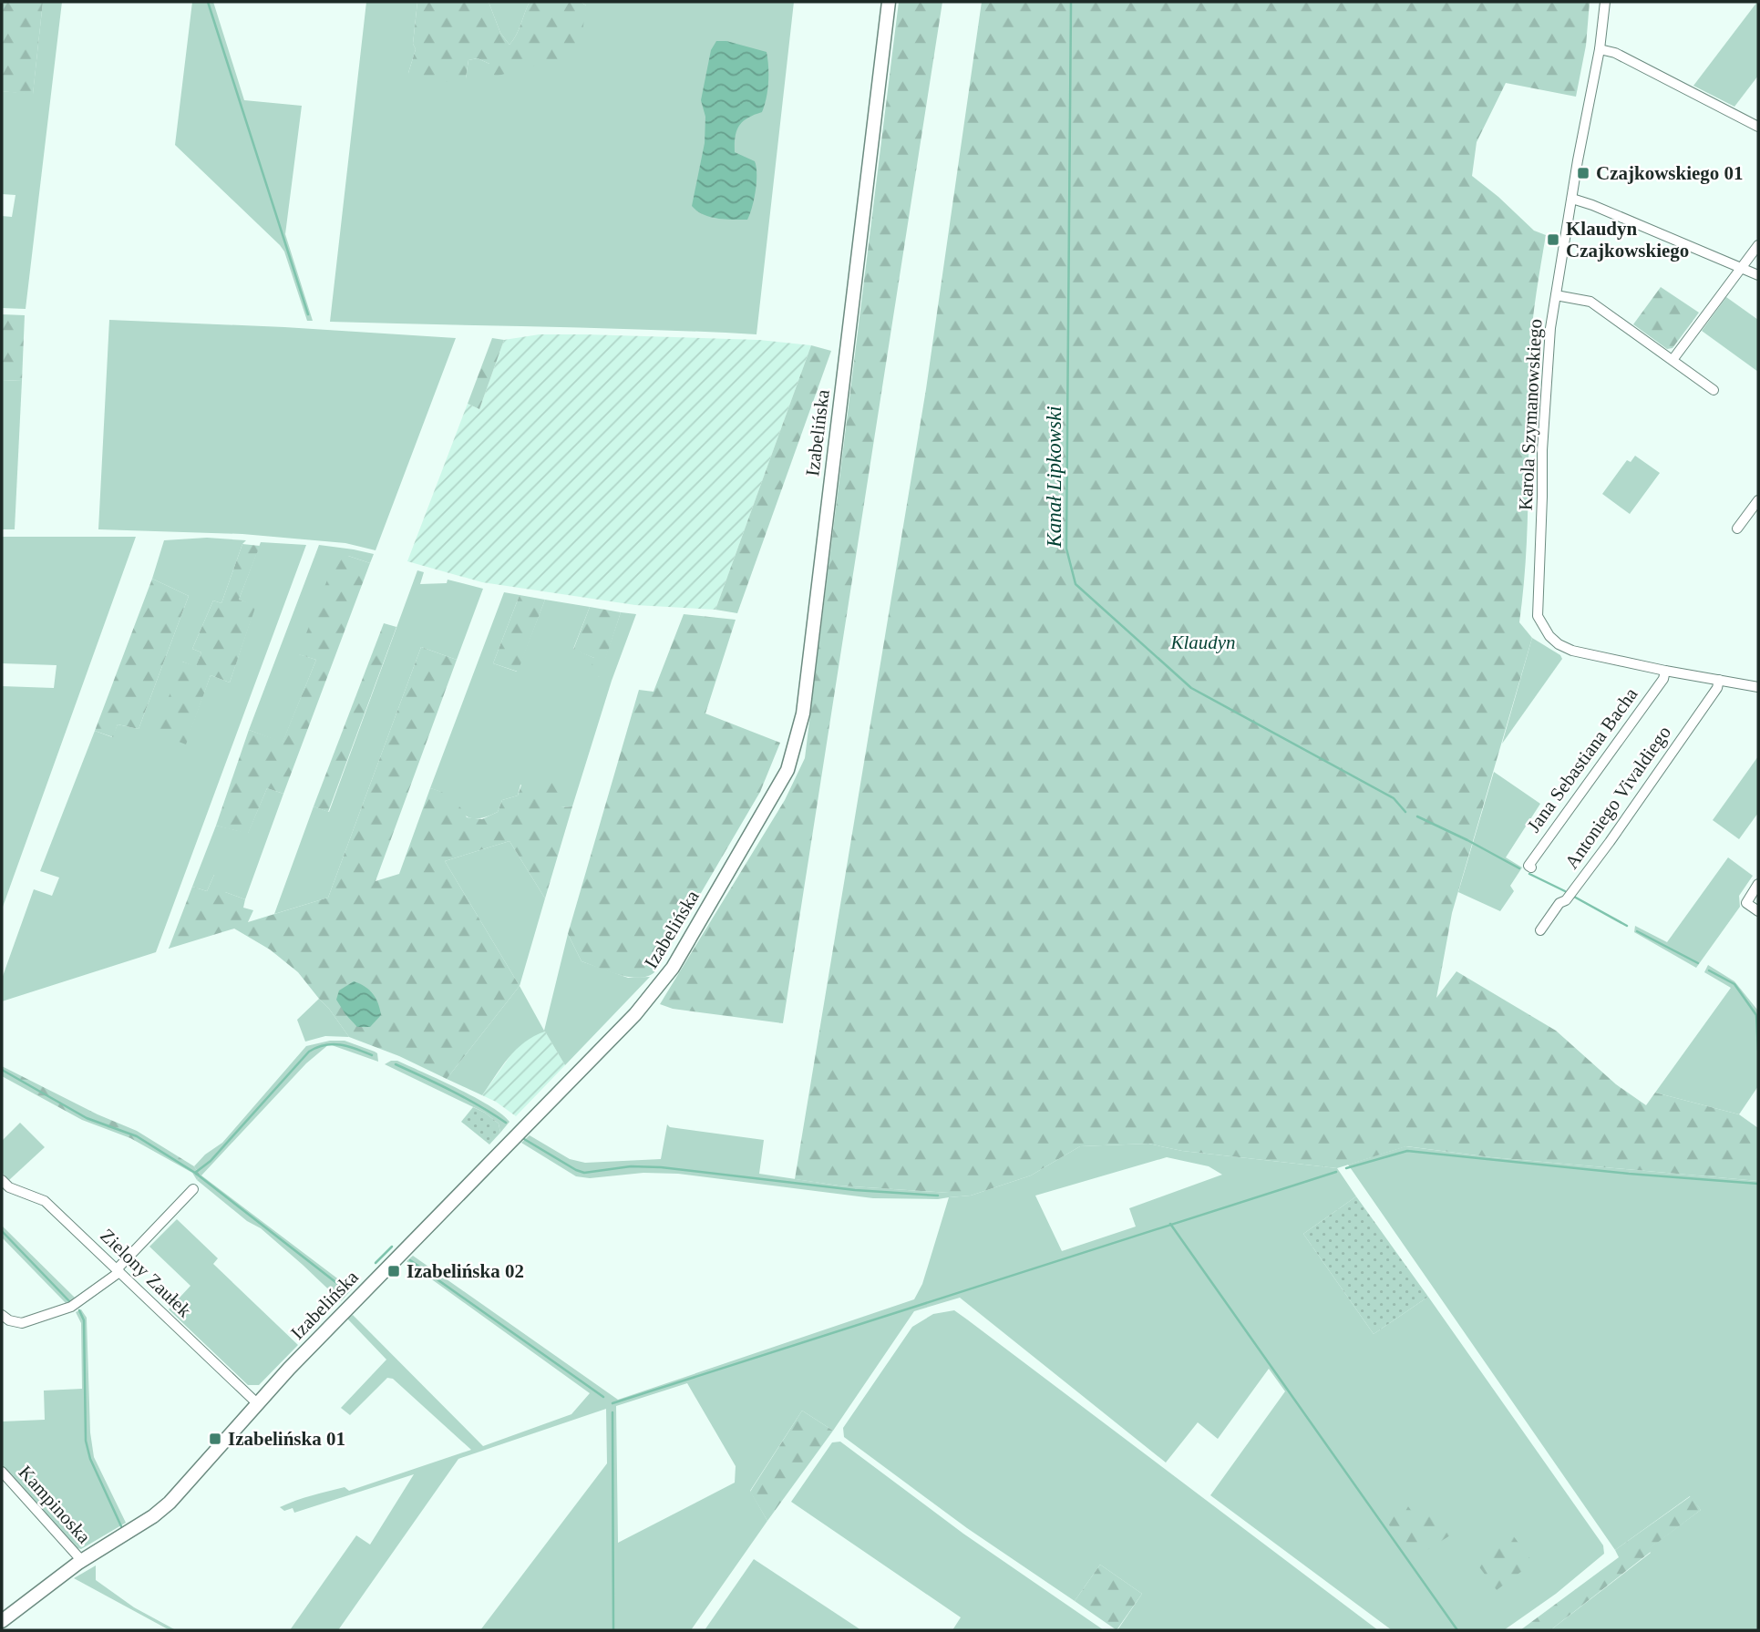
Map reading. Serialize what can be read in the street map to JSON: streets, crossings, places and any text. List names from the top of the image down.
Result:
{
  "streets": {
    "street": [
      "Karola Szymanowskiego",
      "Izabelińska",
      "Jana Sebastiana Bacha",
      "Antoniego Vivaldiego",
      "Zielony Zaułek",
      "Kampinoska"
    ]
  },
  "crossings": [
    ["Karola Szymanowskiego", "Jana Sebastiana Bacha"],
    ["Izabelińska", "Zielony Zaułek"],
    ["Izabelińska", "Kampinoska"]
  ],
  "water": ["Kanał Lipkowski"],
  "parks": ["Klaudyn"],
  "places": {
    "transit": [
      "Czajkowskiego 01",
      "Klaudyn Czajkowskiego",
      "Izabelińska 02",
      "Izabelińska 01"
    ]
  }
}
